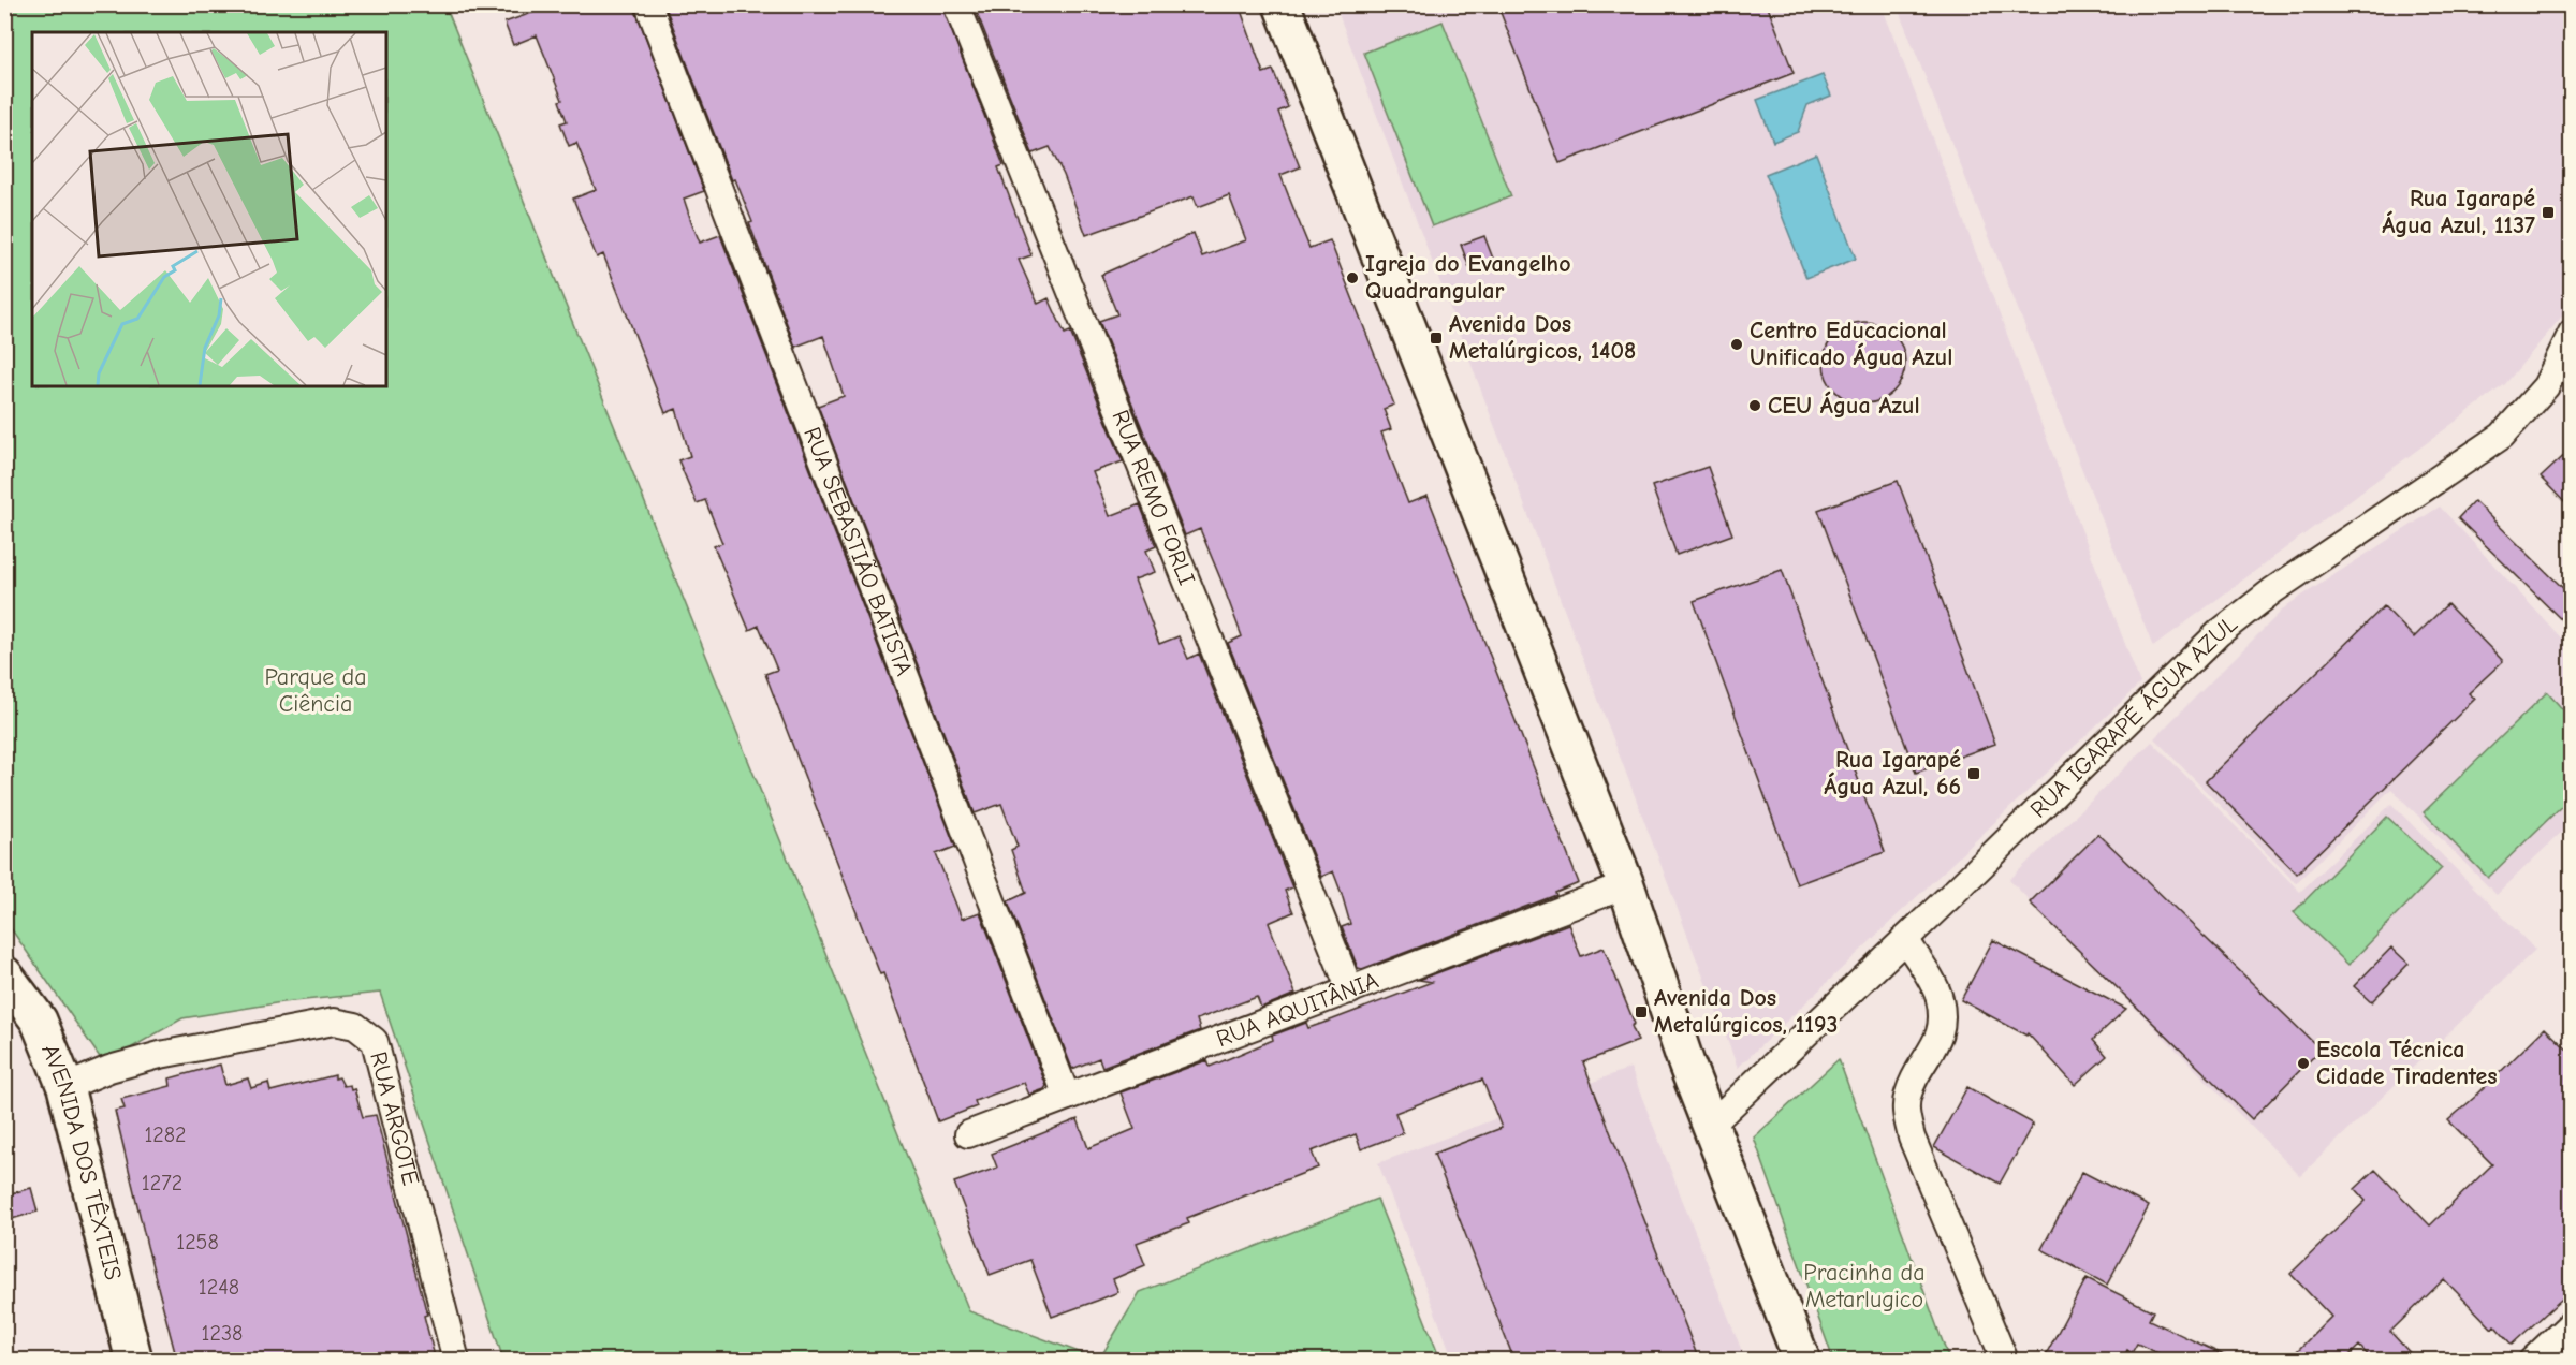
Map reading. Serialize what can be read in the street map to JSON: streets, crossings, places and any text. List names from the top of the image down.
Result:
{
  "streets": {
    "main road": ["AVENIDA DOS TÊXTEIS"],
    "street": [
      "RUA REMO FORLI",
      "RUA SEBASTIÃO BATISTA",
      "RUA IGARAPÉ ÁGUA AZUL",
      "RUA AQUITÂNIA",
      "RUA ARGOTE"
    ]
  },
  "crossings": [
    ["RUA REMO FORLI", "RUA AQUITÂNIA"],
    ["RUA SEBASTIÃO BATISTA", "RUA AQUITÂNIA"],
    ["RUA ARGOTE", "AVENIDA DOS TÊXTEIS"]
  ],
  "parks": ["Parque da Ciência", "Pracinha da Metarlugico"],
  "places": {
    "transit": [
      "Rua Igarapé Água Azul, 1137",
      "Avenida Dos Metalúrgicos, 1408",
      "Rua Igarapé Água Azul, 66",
      "Avenida Dos Metalúrgicos, 1193"
    ],
    "other": [
      "Igreja do Evangelho Quadrangular",
      "Centro Educacional Unificado Água Azul",
      "CEU Água Azul",
      "Escola Técnica Cidade Tiradentes"
    ]
  },
  "house_numbers": [
    "1282",
    "1272",
    "1258",
    "1248",
    "1238"
  ]
}
